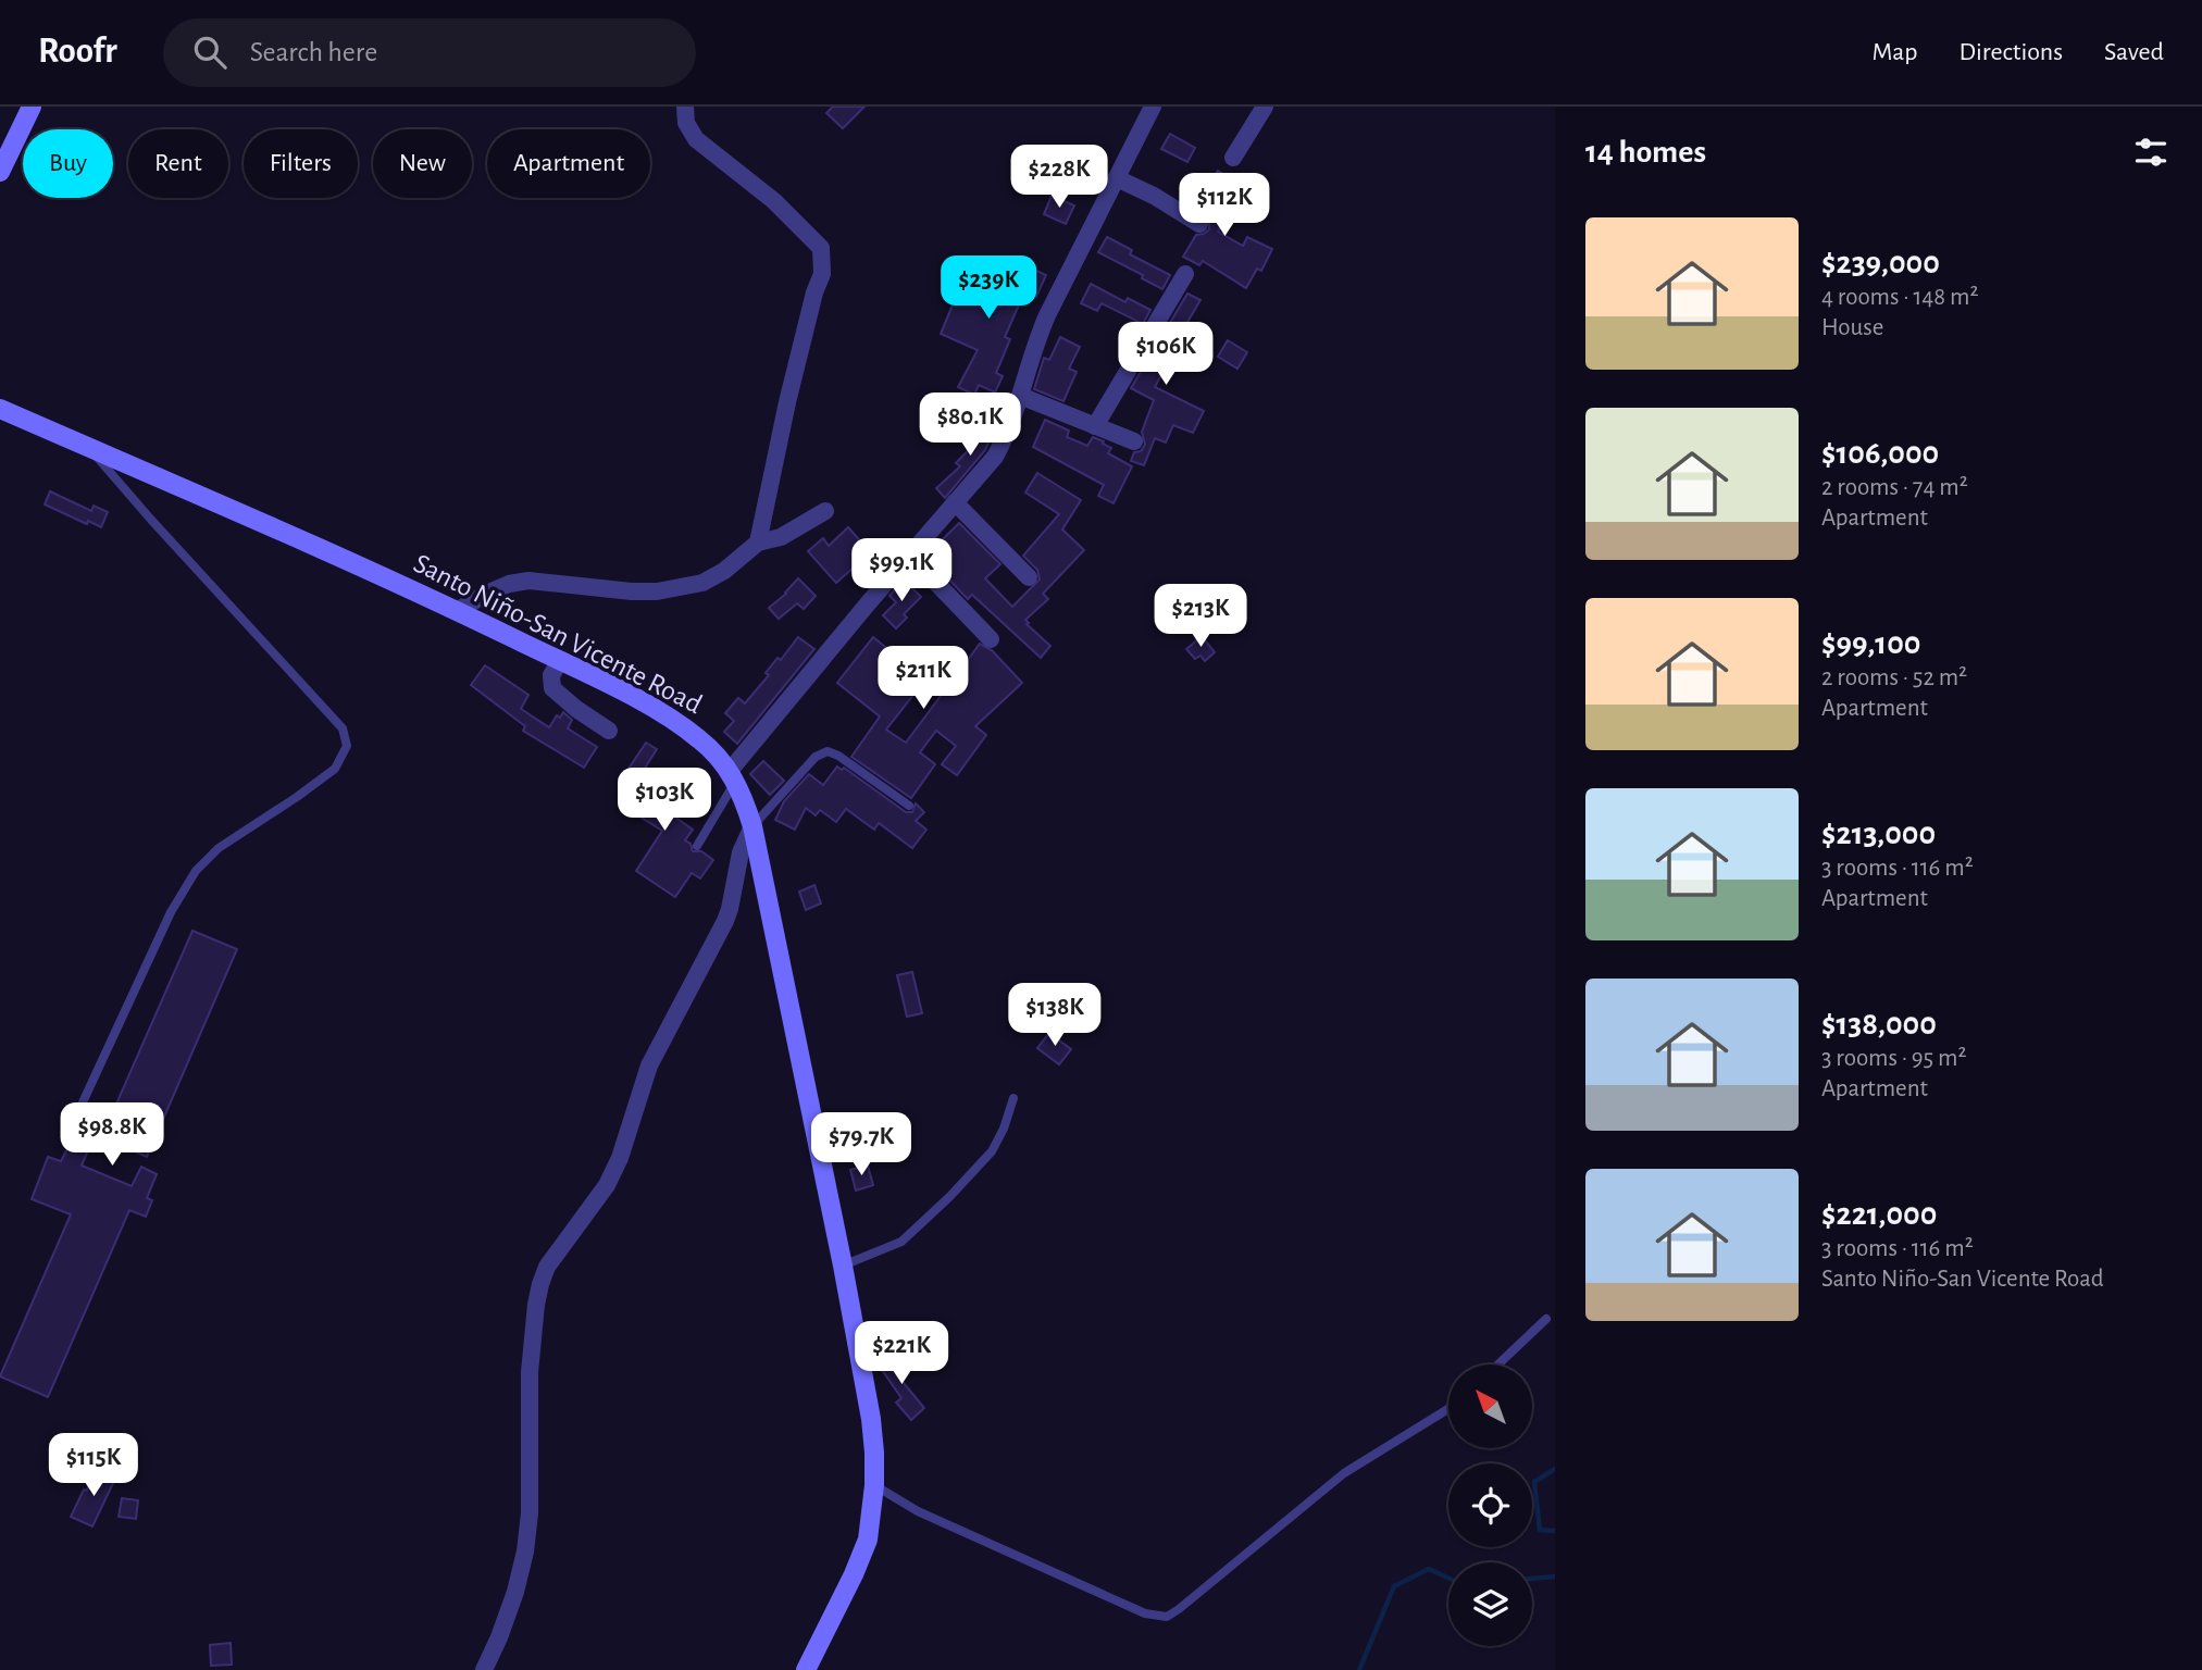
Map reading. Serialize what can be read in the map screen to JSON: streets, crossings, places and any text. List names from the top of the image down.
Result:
{
  "streets": {
    "main road": ["Santo Niño-San Vicente Road"]
  },
  "north": "top left",
  "page": {
    "header": "Roofr",
    "search": "Search here",
    "nav": ["Map", "Directions", "Saved"],
    "heading": "14 homes",
    "chip": [
      "Buy",
      "Rent",
      "Filters",
      "New",
      "Apartment"
    ],
    "price": [
      "$228K",
      "$112K",
      "$239K",
      "$106K",
      "$80.1K",
      "$99.1K",
      "$213K",
      "$211K",
      "$103K",
      "$138K",
      "$98.8K",
      "$79.7K",
      "$221K",
      "$115K"
    ],
    "list": [
      {
        "name": "$239,000",
        "note": "4 rooms · 148 m² · House"
      },
      {
        "name": "$106,000",
        "note": "2 rooms · 74 m² · Apartment"
      },
      {
        "name": "$99,100",
        "note": "2 rooms · 52 m² · Apartment"
      },
      {
        "name": "$213,000",
        "note": "3 rooms · 116 m² · Apartment"
      },
      {
        "name": "$138,000",
        "note": "3 rooms · 95 m² · Apartment"
      },
      {
        "name": "$221,000",
        "note": "3 rooms · 116 m² · Santo Niño-San Vicente Road"
      }
    ]
  }
}
